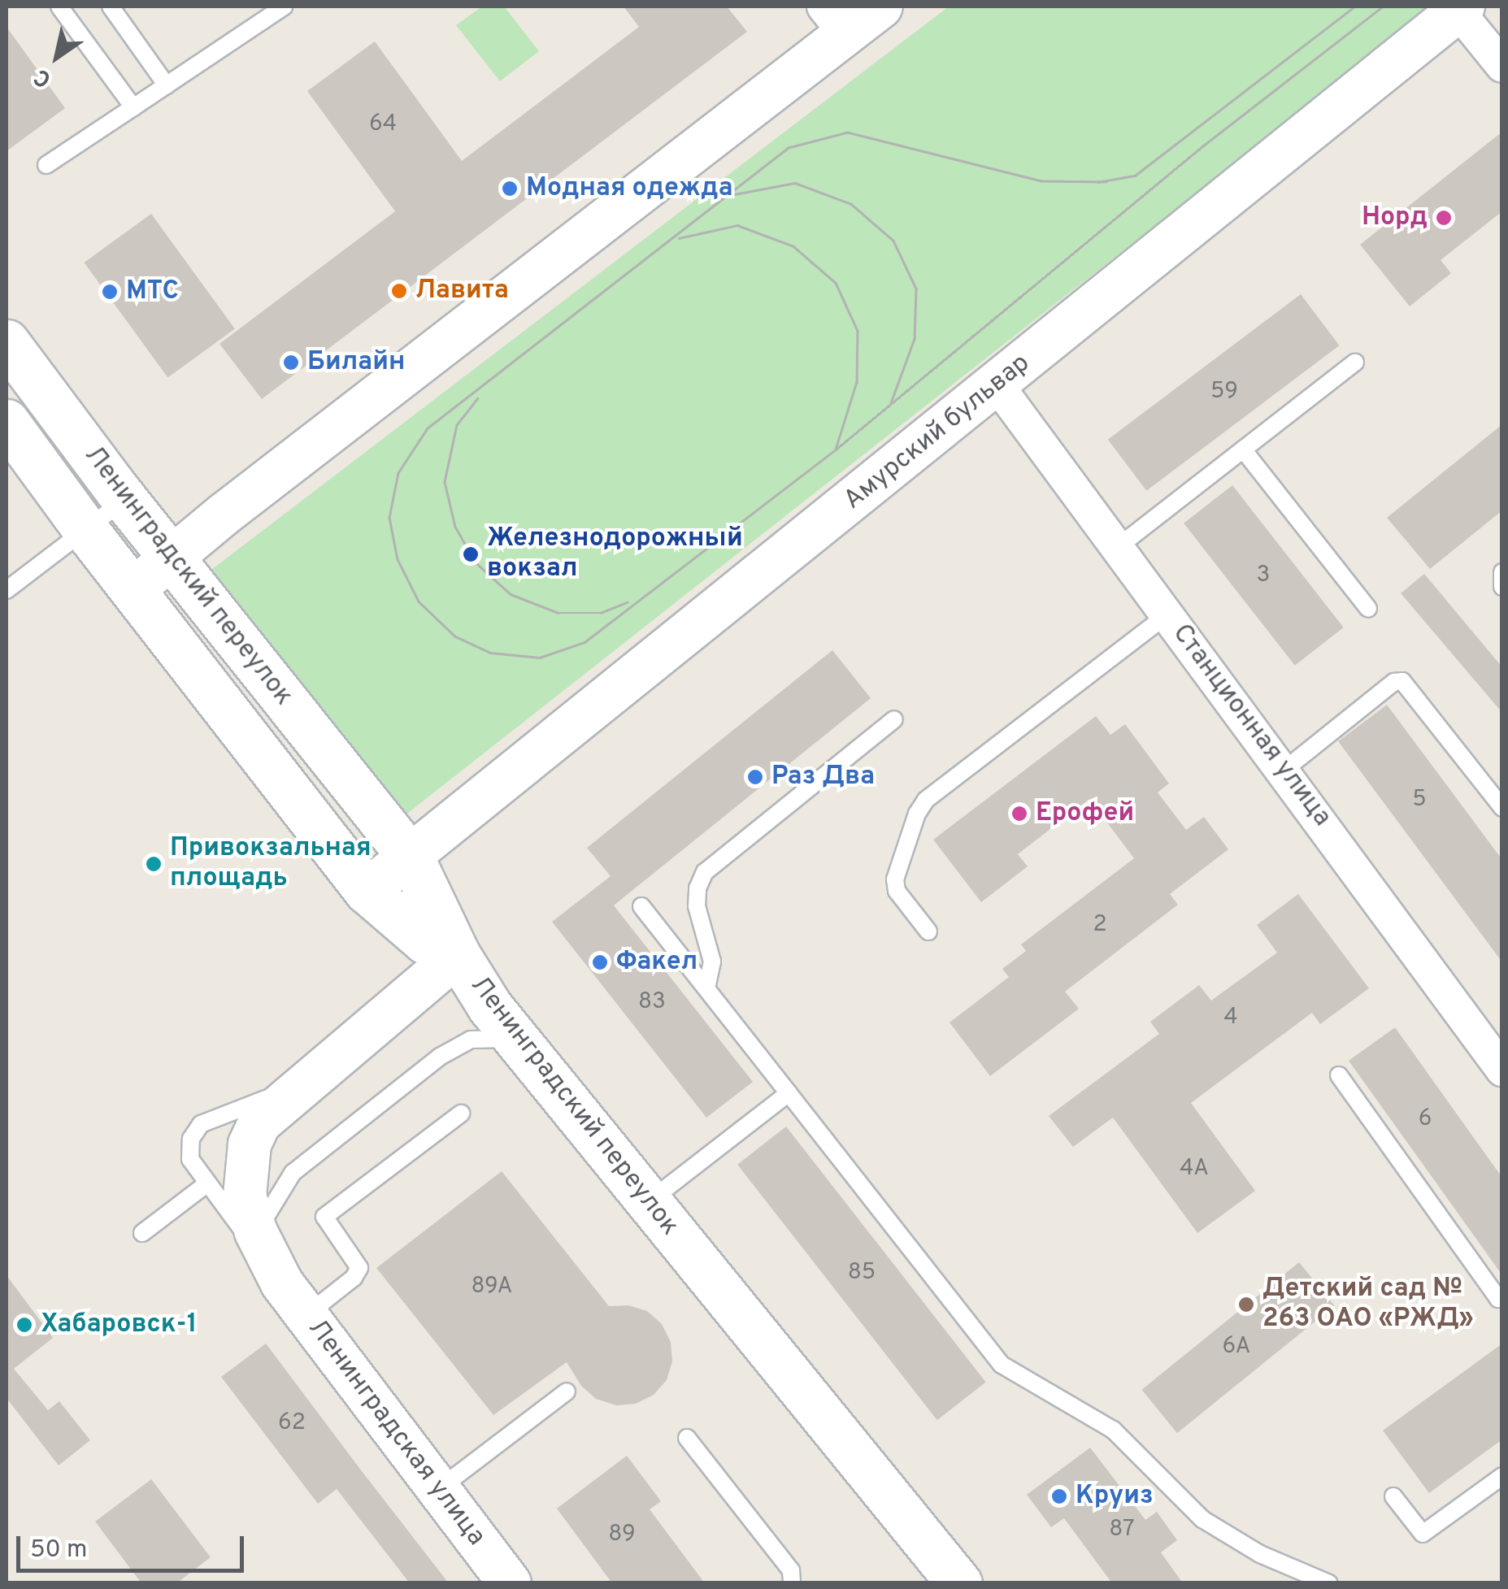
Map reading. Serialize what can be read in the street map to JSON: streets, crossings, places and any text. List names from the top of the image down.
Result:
{
  "streets": {
    "main road": ["Ленинградский переулок"],
    "street": ["Амурский бульвар", "Станционная улица", "Ленинградская улица"]
  },
  "crossings": [
    ["Амурский бульвар", "Ленинградский переулок"],
    ["Амурский бульвар", "Станционная улица"],
    ["Ленинградский переулок", "Ленинградская улица"]
  ],
  "places": [
    "Модная одежда",
    "Норд",
    "Лавита",
    "МТС",
    "Билайн",
    "Железнодорожный вокзал",
    "Раз Два",
    "Ерофей",
    "Привокзальная площадь",
    "Факел",
    "Детский сад № 263 ОАО «РЖД»",
    "Хабаровск-1",
    "Круиз"
  ],
  "house_numbers": [
    "64",
    "59",
    "3",
    "5",
    "2",
    "83",
    "4",
    "6",
    "4А",
    "85",
    "89А",
    "6А",
    "62",
    "87",
    "89"
  ],
  "scale_bar": "50 m",
  "north": "bottom left"
}
